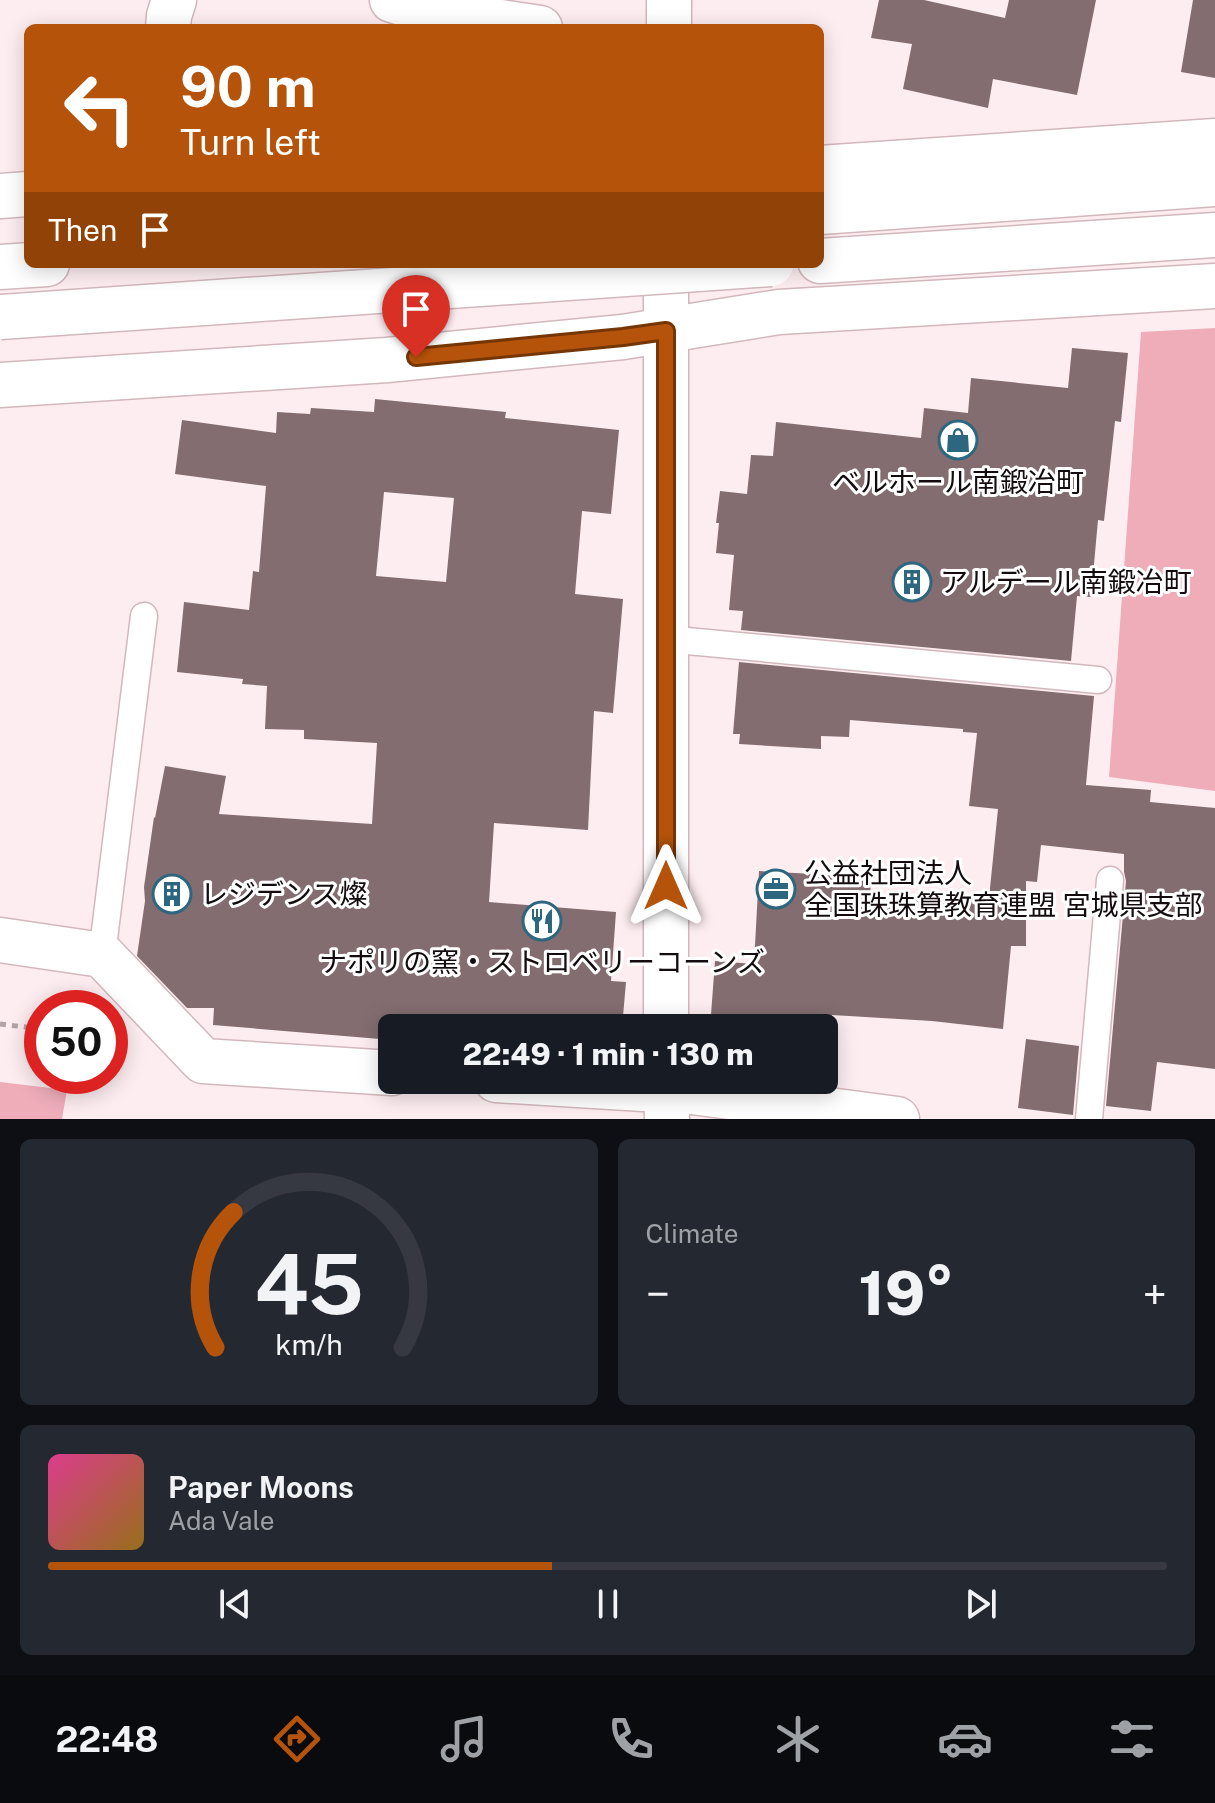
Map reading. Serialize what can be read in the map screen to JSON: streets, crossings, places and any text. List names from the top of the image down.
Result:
{
  "places": {
    "shop": ["ベルホール南鍛冶町"],
    "building": ["アルデール南鍛冶町", "レジデンス燦"],
    "office": ["公益社団法人 全国珠珠算教育連盟 宮城県支部"],
    "restaurant": ["ナポリの窯・ストロベリーコーンズ"]
  },
  "page": {
    "turn": ["90 m", "Turn left"],
    "then": "Then",
    "limit": "50",
    "trip": "22:49 · 1 min · 130 m",
    "tile": "Climate",
    "heat": ["−", "19°", "+"],
    "song": ["Paper Moons", "Ada Vale"],
    "tabs": "22:48",
    "gauge": ["45", "km/h"]
  }
}
